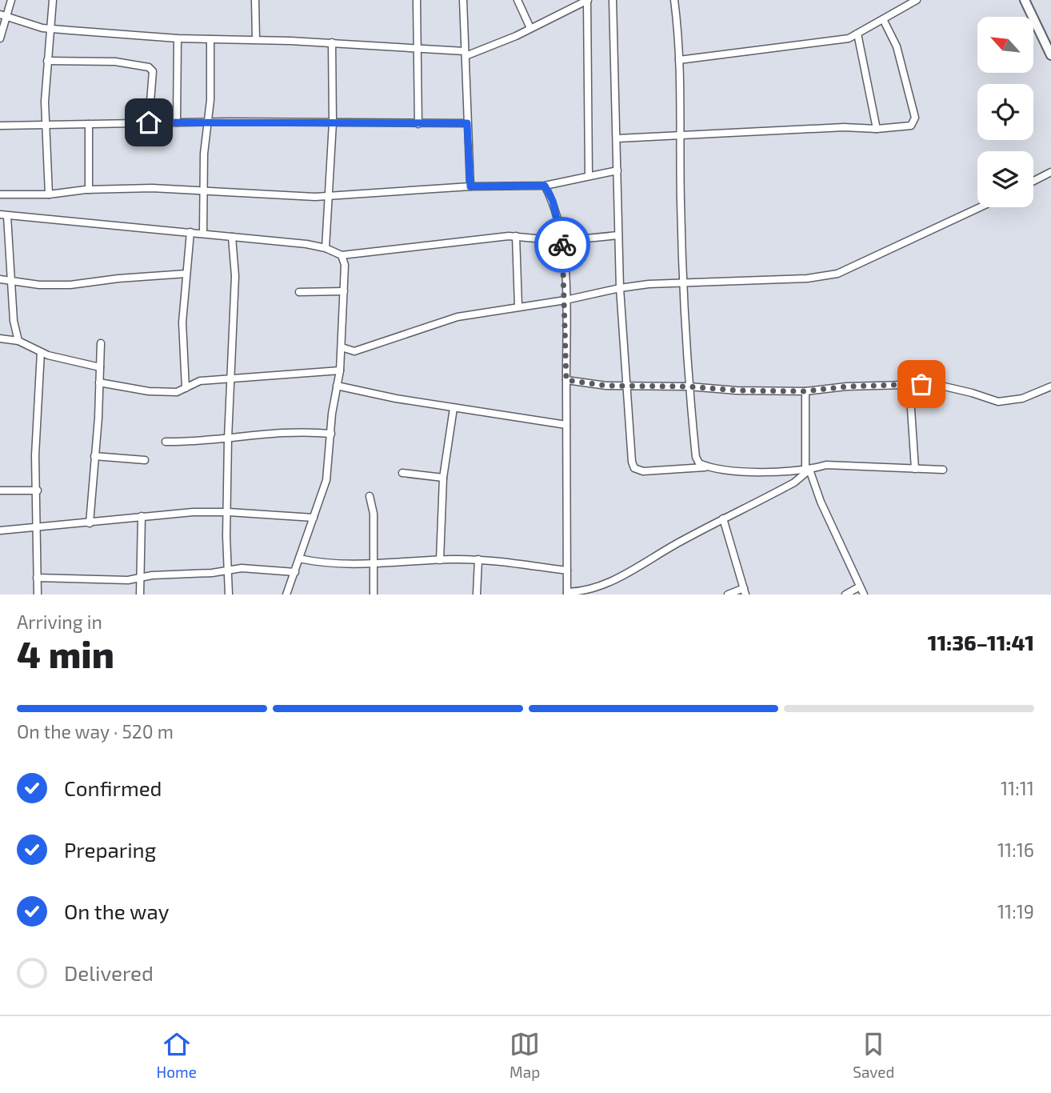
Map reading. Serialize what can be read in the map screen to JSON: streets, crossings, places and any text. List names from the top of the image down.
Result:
{
  "north": "top left",
  "page": {
    "heading": ["4 min", "Arriving in", "11:36–11:41"],
    "bar": "On the way · 520 m",
    "list": [
      ["Confirmed", "11:11"],
      ["Preparing", "11:16"],
      ["On the way", "11:19"],
      "Delivered"
    ],
    "tabs": ["Home", "Map", "Saved"]
  }
}
